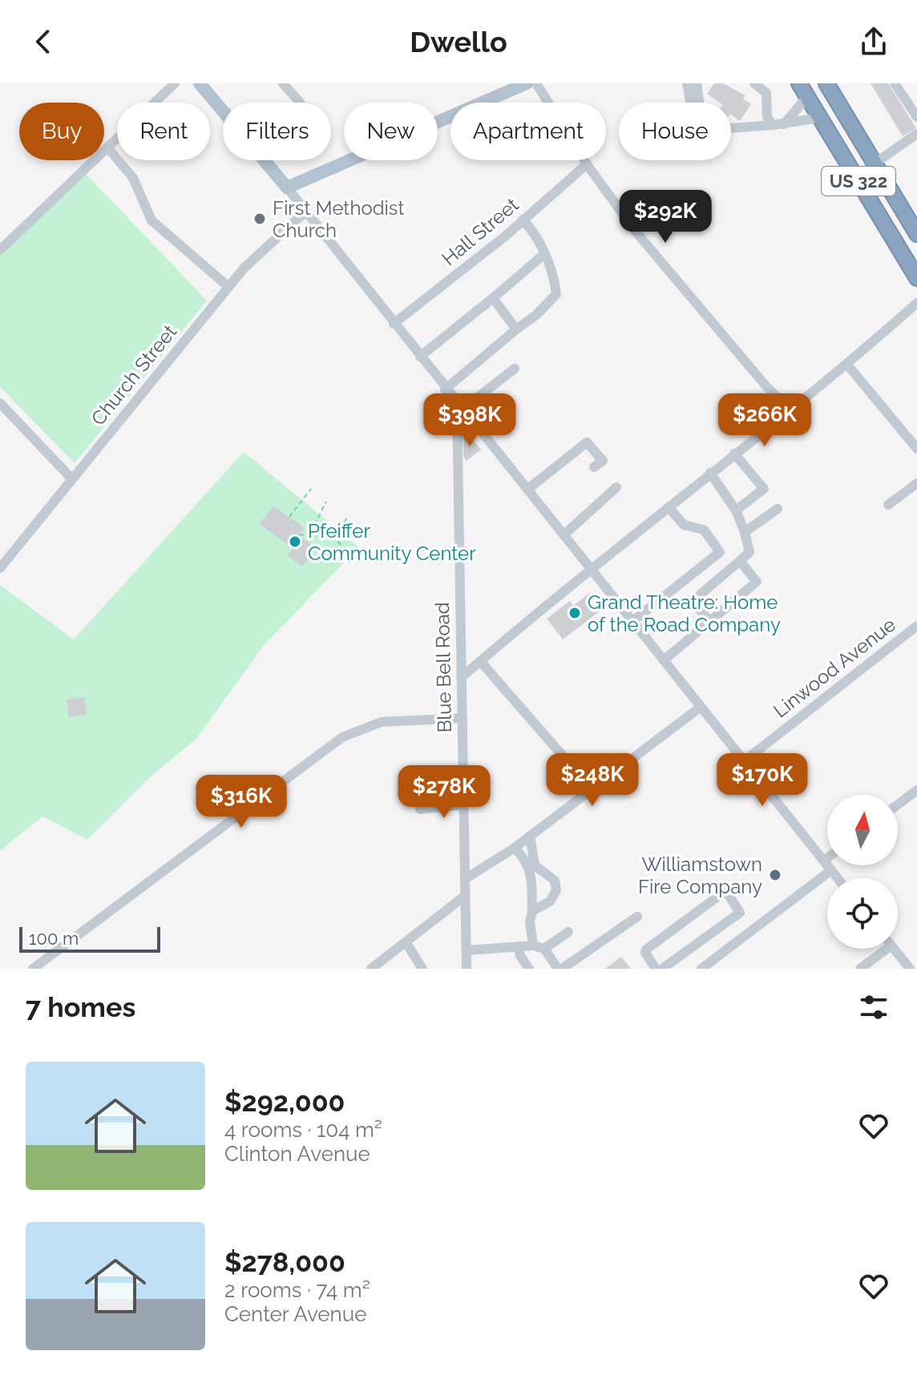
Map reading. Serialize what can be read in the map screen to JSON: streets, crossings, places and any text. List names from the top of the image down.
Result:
{
  "streets": {
    "highway": ["US 322"],
    "street": [
      "Hall Street",
      "Church Street",
      "Blue Bell Road",
      "Linwood Avenue"
    ]
  },
  "places": [
    "First Methodist Church",
    "Pfeiffer Community Center",
    "Grand Theatre: Home of the Road Company",
    "Williamstown Fire Company"
  ],
  "scale_bar": "100 m",
  "north": "top",
  "page": {
    "header": "Dwello",
    "chip": [
      "Buy",
      "Rent",
      "Filters",
      "New",
      "Apartment",
      "House"
    ],
    "price": [
      "$292K",
      "$398K",
      "$266K",
      "$248K",
      "$170K",
      "$278K",
      "$316K"
    ],
    "scale": "100 m",
    "heading": "7 homes",
    "list": [
      {
        "name": "$292,000",
        "note": "4 rooms · 104 m² · Clinton Avenue"
      },
      {
        "name": "$278,000",
        "note": "2 rooms · 74 m² · Center Avenue"
      }
    ]
  }
}
